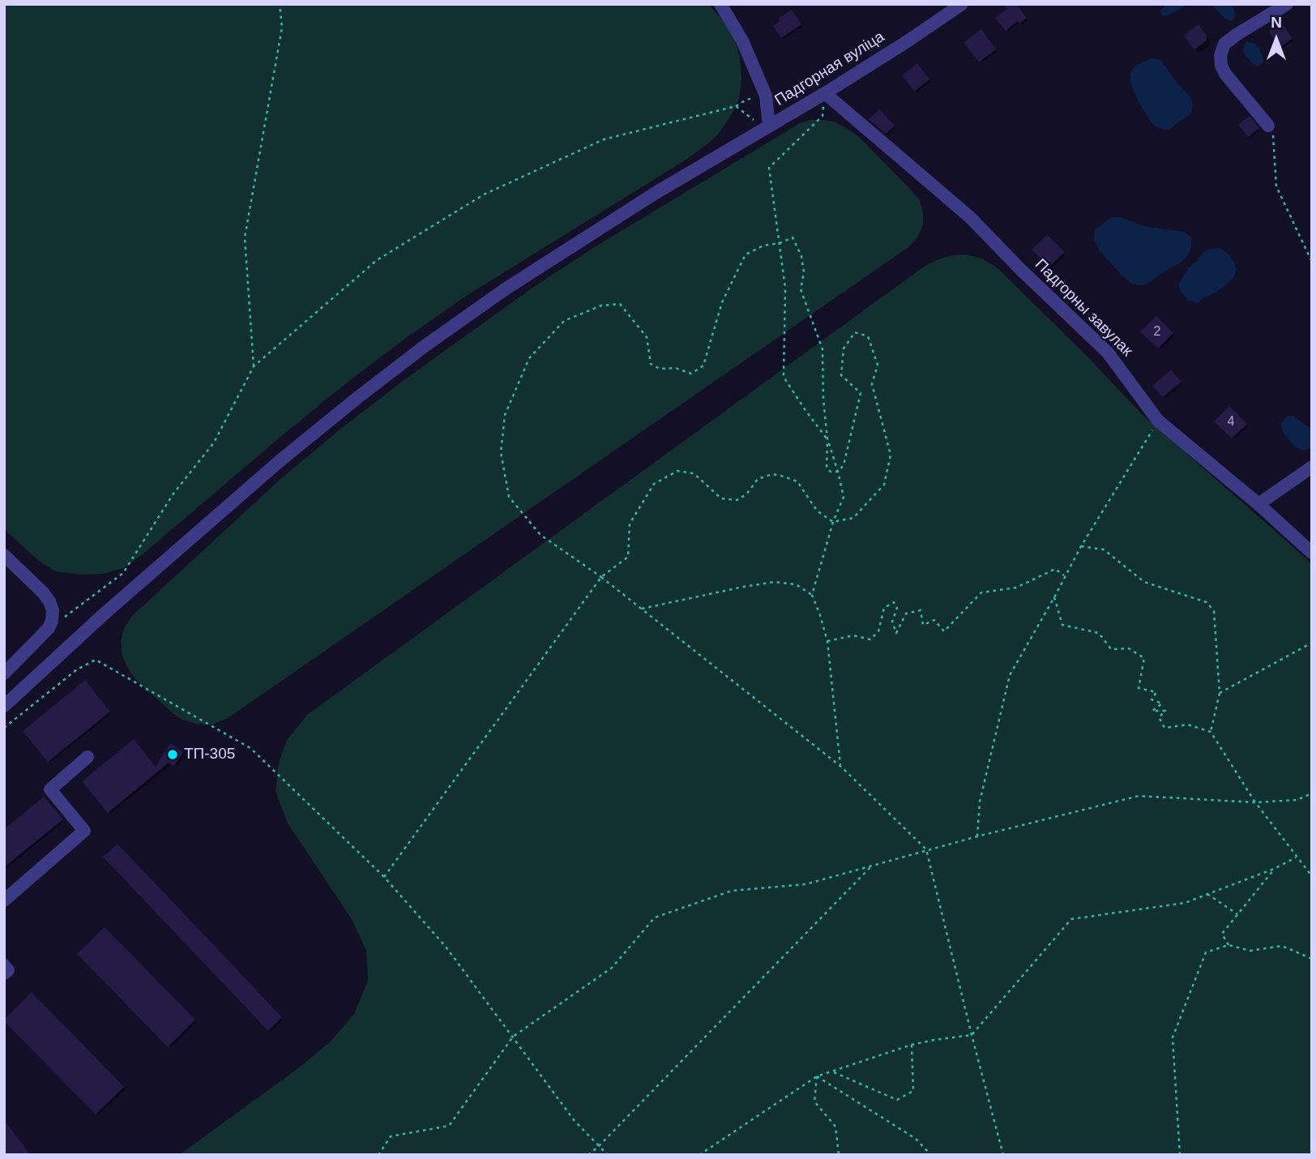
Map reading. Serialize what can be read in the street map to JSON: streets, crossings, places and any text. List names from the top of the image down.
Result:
{
  "streets": {
    "street": ["Падгорная вуліца", "Падгорны завулак"]
  },
  "crossings": [
    ["Падгорная вуліца", "Падгорны завулак"]
  ],
  "places": ["ТП-305"],
  "house_numbers": ["2", "4"],
  "north": "top"
}
